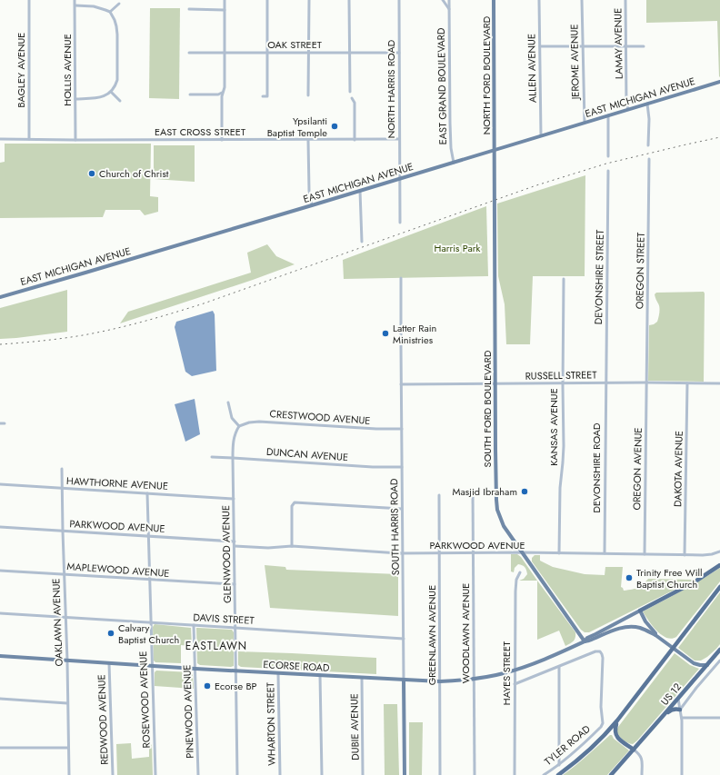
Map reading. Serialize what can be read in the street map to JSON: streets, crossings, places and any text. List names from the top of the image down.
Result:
{
  "streets": {
    "highway": ["US 12"],
    "main road": [
      "NORTH FORD BOULEVARD",
      "EAST MICHIGAN AVENUE",
      "SOUTH FORD BOULEVARD",
      "SOUTH HARRIS ROAD",
      "ECORSE ROAD"
    ],
    "street": [
      "LAMAY AVENUE",
      "OAK STREET",
      "JEROME AVENUE",
      "ALLEN AVENUE",
      "BAGLEY AVENUE",
      "HOLLIS AVENUE",
      "EAST GRAND BOULEVARD",
      "NORTH HARRIS ROAD",
      "EAST CROSS STREET",
      "OREGON STREET",
      "DEVONSHIRE STREET",
      "RUSSELL STREET",
      "CRESTWOOD AVENUE",
      "KANSAS AVENUE",
      "DUNCAN AVENUE",
      "DEVONSHIRE ROAD",
      "OREGON AVENUE",
      "DAKOTA AVENUE",
      "HAWTHORNE AVENUE",
      "PARKWOOD AVENUE",
      "GLENWOOD AVENUE",
      "MAPLEWOOD AVENUE",
      "DAVIS STREET",
      "OAKLAWN AVENUE",
      "WOODLAWN AVENUE",
      "GREENLAWN AVENUE",
      "HAYES STREET",
      "ROSEWOOD AVENUE",
      "PINEWOOD AVENUE",
      "REDWOOD AVENUE",
      "WHARTON STREET",
      "DUBIE AVENUE",
      "TYLER ROAD"
    ]
  },
  "crossings": [
    ["LAMAY AVENUE", "EAST MICHIGAN AVENUE"],
    ["OAK STREET", "NORTH HARRIS ROAD"],
    ["JEROME AVENUE", "EAST MICHIGAN AVENUE"],
    ["ALLEN AVENUE", "EAST MICHIGAN AVENUE"],
    ["BAGLEY AVENUE", "EAST CROSS STREET"],
    ["HOLLIS AVENUE", "EAST CROSS STREET"],
    ["NORTH FORD BOULEVARD", "SOUTH FORD BOULEVARD"],
    ["EAST GRAND BOULEVARD", "EAST MICHIGAN AVENUE"],
    ["NORTH HARRIS ROAD", "EAST MICHIGAN AVENUE"],
    ["NORTH HARRIS ROAD", "EAST CROSS STREET"],
    ["OREGON STREET", "RUSSELL STREET"],
    ["OREGON STREET", "OREGON AVENUE"],
    ["DEVONSHIRE STREET", "RUSSELL STREET"],
    ["DEVONSHIRE STREET", "DEVONSHIRE ROAD"],
    ["RUSSELL STREET", "SOUTH FORD BOULEVARD"],
    ["RUSSELL STREET", "KANSAS AVENUE"],
    ["RUSSELL STREET", "DEVONSHIRE ROAD"],
    ["RUSSELL STREET", "OREGON AVENUE"],
    ["RUSSELL STREET", "DAKOTA AVENUE"],
    ["RUSSELL STREET", "SOUTH HARRIS ROAD"],
    ["SOUTH FORD BOULEVARD", "PARKWOOD AVENUE"],
    ["SOUTH FORD BOULEVARD", "ECORSE ROAD"],
    ["CRESTWOOD AVENUE", "SOUTH HARRIS ROAD"],
    ["CRESTWOOD AVENUE", "GLENWOOD AVENUE"],
    ["KANSAS AVENUE", "PARKWOOD AVENUE"],
    ["DUNCAN AVENUE", "SOUTH HARRIS ROAD"],
    ["DUNCAN AVENUE", "GLENWOOD AVENUE"],
    ["DEVONSHIRE ROAD", "PARKWOOD AVENUE"],
    ["OREGON AVENUE", "PARKWOOD AVENUE"],
    ["DAKOTA AVENUE", "PARKWOOD AVENUE"],
    ["HAWTHORNE AVENUE", "GLENWOOD AVENUE"],
    ["HAWTHORNE AVENUE", "OAKLAWN AVENUE"],
    ["HAWTHORNE AVENUE", "ROSEWOOD AVENUE"],
    ["PARKWOOD AVENUE", "SOUTH HARRIS ROAD"],
    ["PARKWOOD AVENUE", "GLENWOOD AVENUE"],
    ["PARKWOOD AVENUE", "OAKLAWN AVENUE"],
    ["PARKWOOD AVENUE", "WOODLAWN AVENUE"],
    ["PARKWOOD AVENUE", "GREENLAWN AVENUE"],
    ["PARKWOOD AVENUE", "ROSEWOOD AVENUE"],
    ["SOUTH HARRIS ROAD", "DAVIS STREET"],
    ["SOUTH HARRIS ROAD", "ECORSE ROAD"],
    ["GLENWOOD AVENUE", "MAPLEWOOD AVENUE"],
    ["GLENWOOD AVENUE", "DAVIS STREET"],
    ["GLENWOOD AVENUE", "ECORSE ROAD"],
    ["MAPLEWOOD AVENUE", "OAKLAWN AVENUE"],
    ["MAPLEWOOD AVENUE", "ROSEWOOD AVENUE"],
    ["DAVIS STREET", "OAKLAWN AVENUE"],
    ["DAVIS STREET", "ROSEWOOD AVENUE"],
    ["DAVIS STREET", "PINEWOOD AVENUE"],
    ["OAKLAWN AVENUE", "ECORSE ROAD"],
    ["WOODLAWN AVENUE", "ECORSE ROAD"],
    ["GREENLAWN AVENUE", "ECORSE ROAD"],
    ["ECORSE ROAD", "HAYES STREET"],
    ["ECORSE ROAD", "US 12"],
    ["ECORSE ROAD", "ROSEWOOD AVENUE"],
    ["ECORSE ROAD", "PINEWOOD AVENUE"],
    ["ECORSE ROAD", "REDWOOD AVENUE"],
    ["ECORSE ROAD", "WHARTON STREET"],
    ["ECORSE ROAD", "DUBIE AVENUE"]
  ],
  "districts": ["EASTLAWN"],
  "parks": ["Harris Park"],
  "places": [
    "Ypsilanti Baptist Temple",
    "Church of Christ",
    "Latter Rain Ministries",
    "Masjid Ibraham",
    "Trinity Free Will Baptist Church",
    "Calvary Baptist Church",
    "Ecorse BP"
  ]
}
